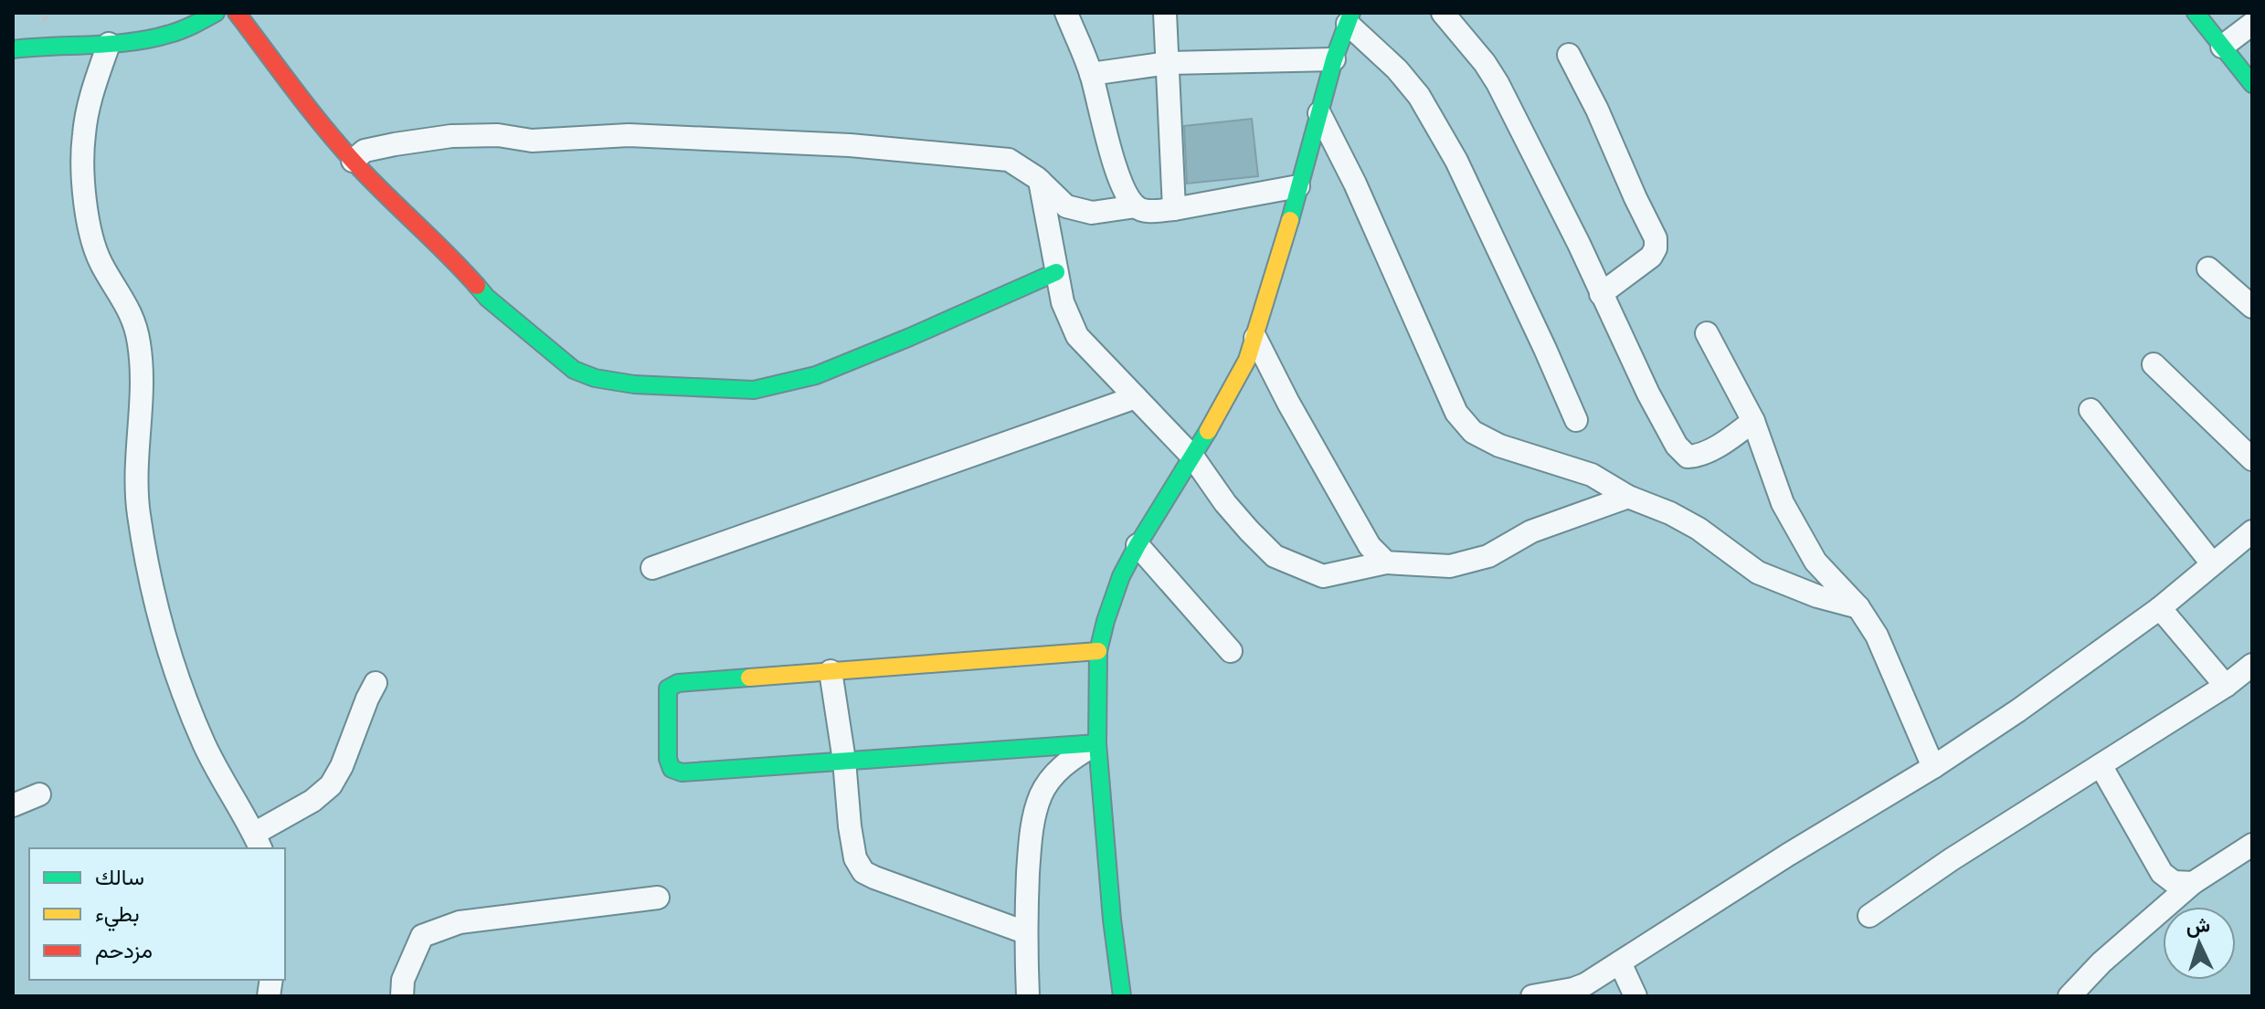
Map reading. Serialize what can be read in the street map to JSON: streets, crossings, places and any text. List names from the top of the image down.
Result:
{
  "legend": ["سالك", "بطيء", "مزدحم"],
  "north": "top"
}
